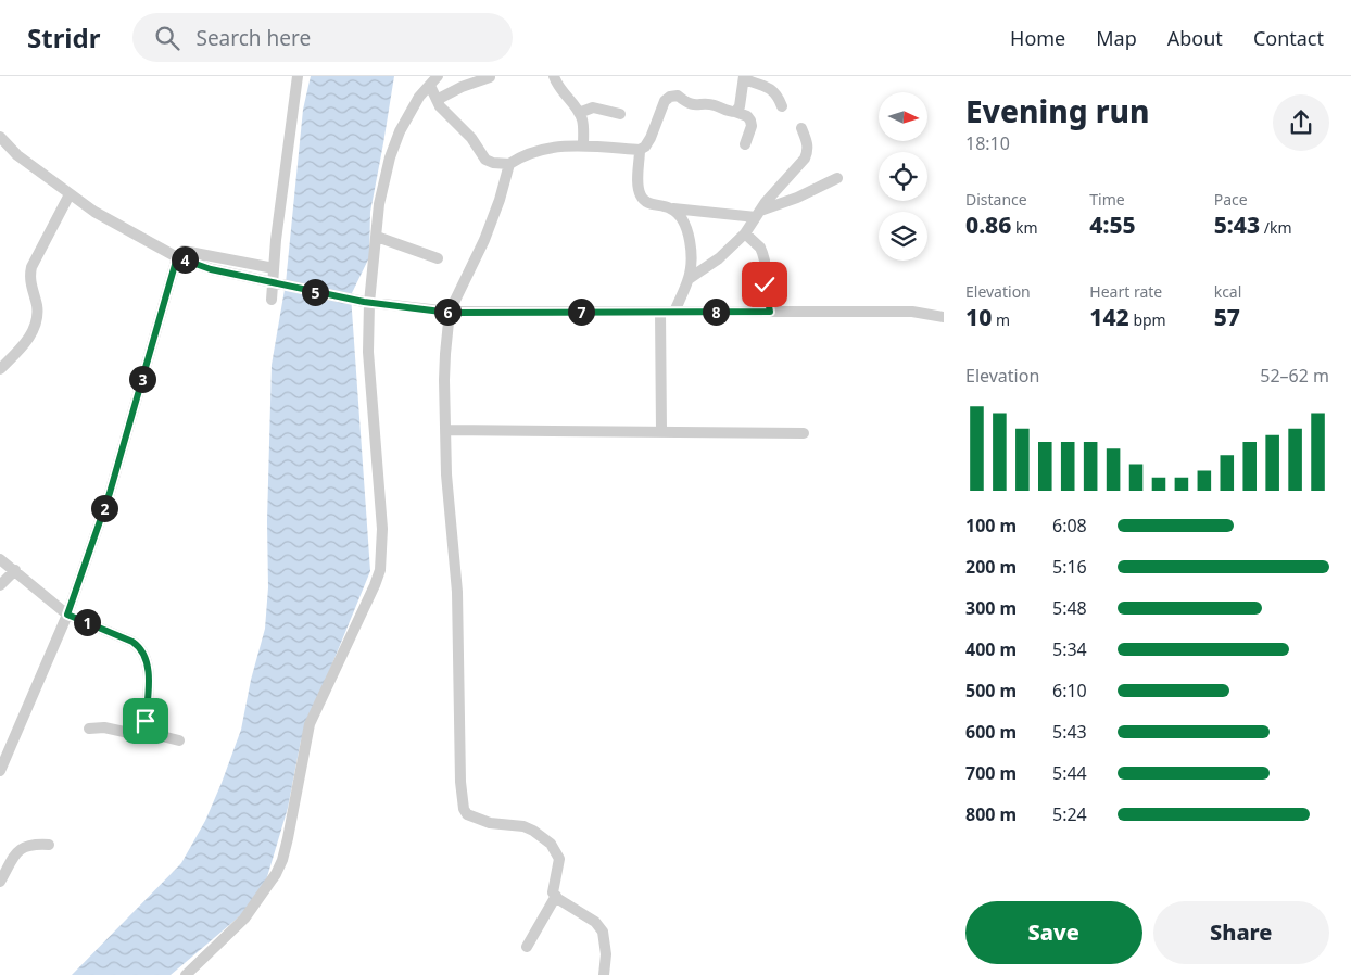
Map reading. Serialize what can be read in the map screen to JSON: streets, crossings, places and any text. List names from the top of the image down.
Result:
{
  "north": "right",
  "page": {
    "header": "Stridr",
    "search": "Search here",
    "nav": [
      "Home",
      "Map",
      "About",
      "Contact"
    ],
    "heading": ["Evening run", "18:10"],
    "stats": [
      ["Distance", "0.86 km"],
      ["Time", "4:55"],
      ["Pace", "5:43 /km"],
      ["Elevation", "10 m"],
      ["Heart rate", "142 bpm"],
      ["kcal", "57"]
    ],
    "pins": [
      "4",
      "5",
      "6",
      "7",
      "8",
      "3",
      "2",
      "1"
    ],
    "chart": ["Elevation", "52–62 m"],
    "list": [
      {
        "name": "100 m",
        "note": "6:08"
      },
      {
        "name": "200 m",
        "note": "5:16"
      },
      {
        "name": "300 m",
        "note": "5:48"
      },
      {
        "name": "400 m",
        "note": "5:34"
      },
      {
        "name": "500 m",
        "note": "6:10"
      },
      {
        "name": "600 m",
        "note": "5:43"
      },
      {
        "name": "700 m",
        "note": "5:44"
      },
      {
        "name": "800 m",
        "note": "5:24"
      }
    ],
    "buttons": ["Save", "Share"]
  }
}
